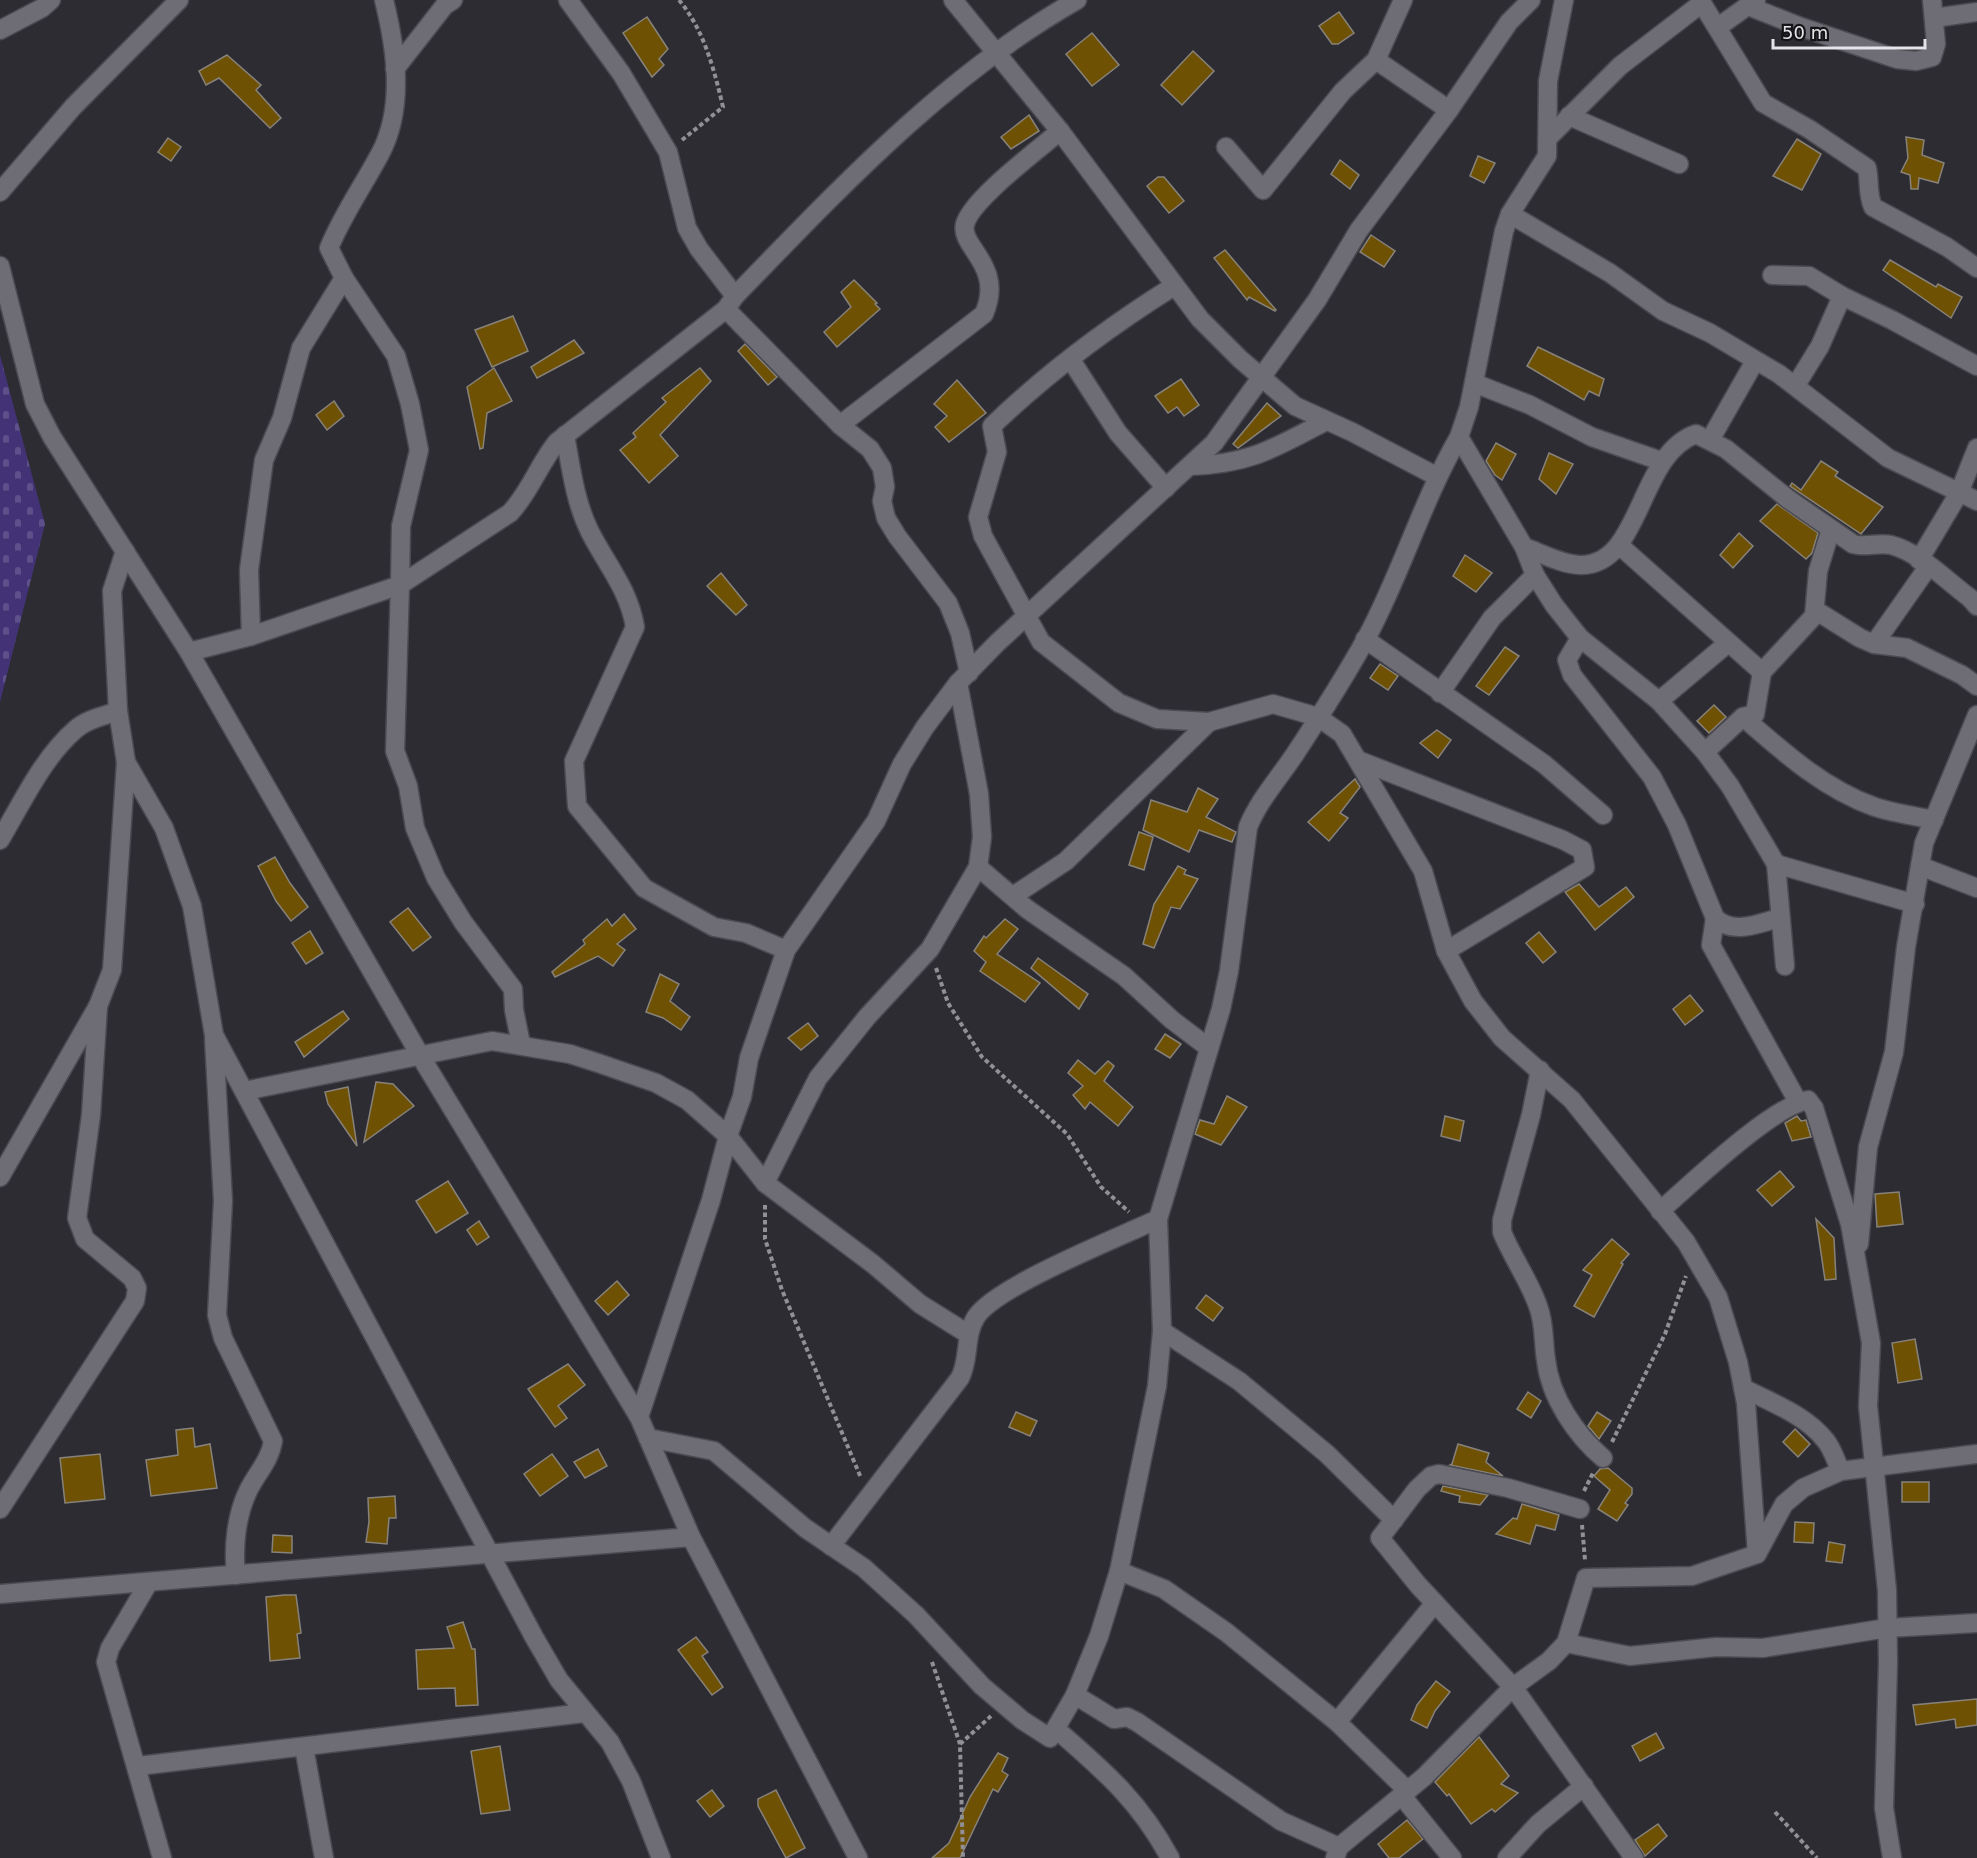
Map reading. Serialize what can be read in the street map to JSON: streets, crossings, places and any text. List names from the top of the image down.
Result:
{
  "scale_bar": "50 m"
}
